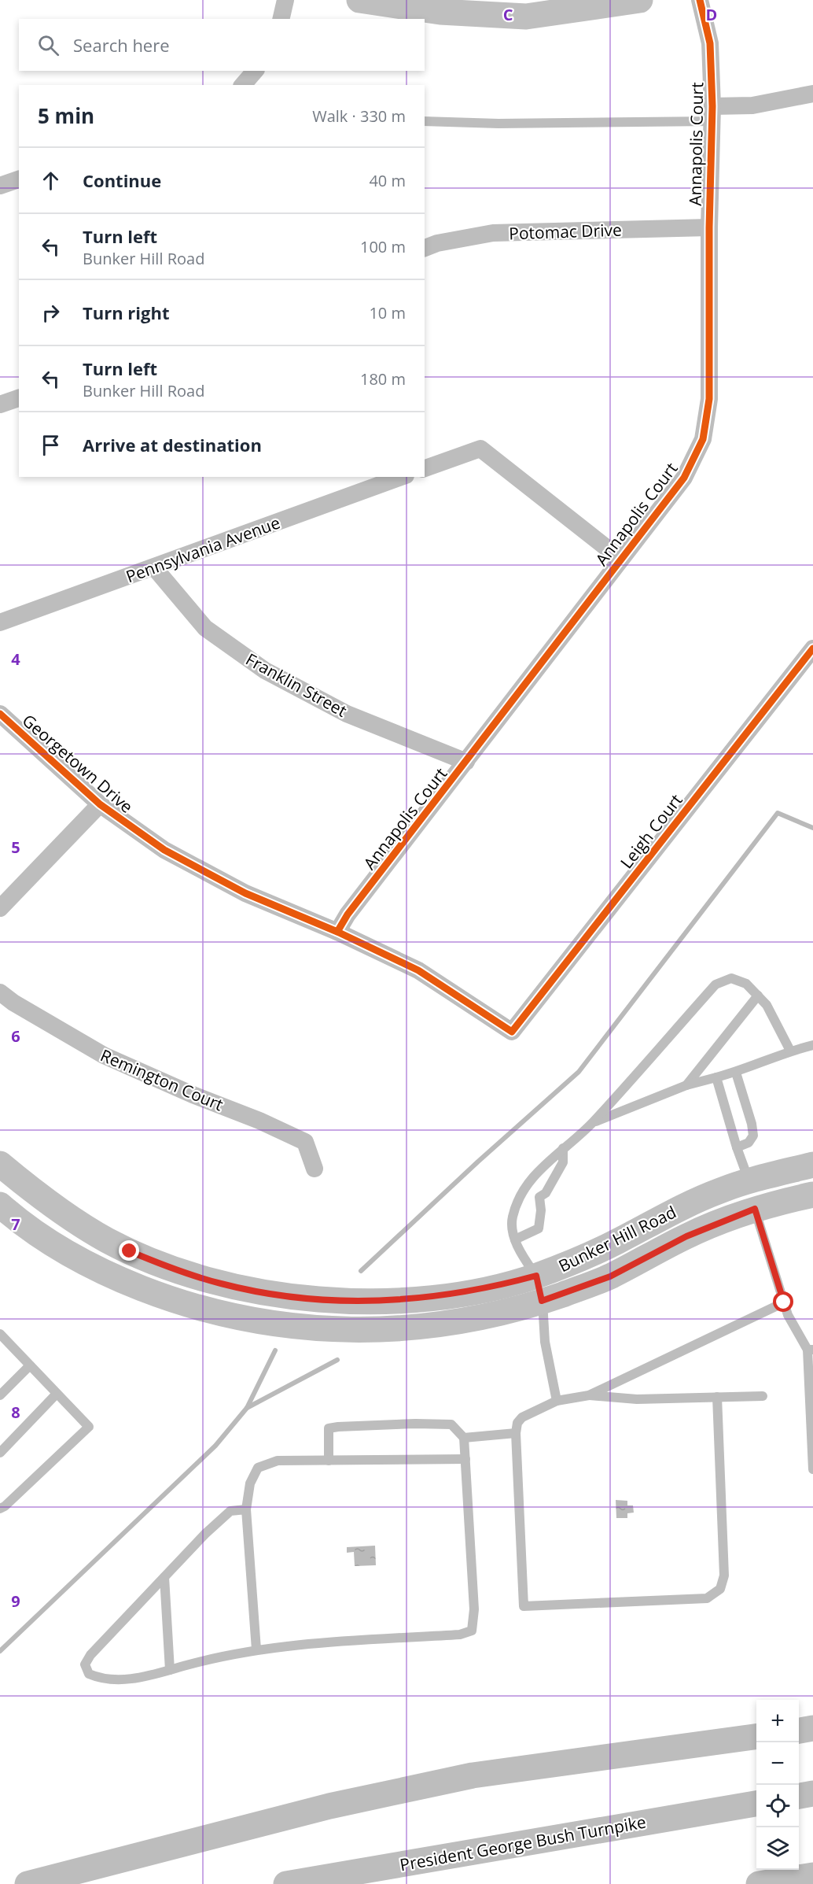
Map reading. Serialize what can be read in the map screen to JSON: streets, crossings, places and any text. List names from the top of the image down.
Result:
{
  "streets": {
    "highway": ["President George Bush Turnpike"],
    "main road": ["Bunker Hill Road"],
    "street": [
      "Annapolis Court",
      "Potomac Drive",
      "Pennsylvania Avenue",
      "Franklin Street",
      "Georgetown Drive",
      "Leigh Court",
      "Remington Court"
    ]
  },
  "crossings": [
    ["Annapolis Court", "Potomac Drive"],
    ["Annapolis Court", "Franklin Street"],
    ["Annapolis Court", "Georgetown Drive"],
    ["Pennsylvania Avenue", "Franklin Street"],
    ["Georgetown Drive", "Leigh Court"]
  ],
  "page": {
    "search": "Search here",
    "heading": ["5 min", "Walk · 330 m"],
    "list": [
      ["Continue", "40 m"],
      ["Turn left", "Bunker Hill Road", "100 m"],
      ["Turn right", "10 m"],
      ["Turn left", "Bunker Hill Road", "180 m"],
      "Arrive at destination"
    ],
    "map_buttons": ["+", "−"]
  },
  "grid": {
    "columns": ["C", "D"],
    "rows": [
      "4",
      "5",
      "6",
      "7",
      "8",
      "9"
    ]
  }
}
